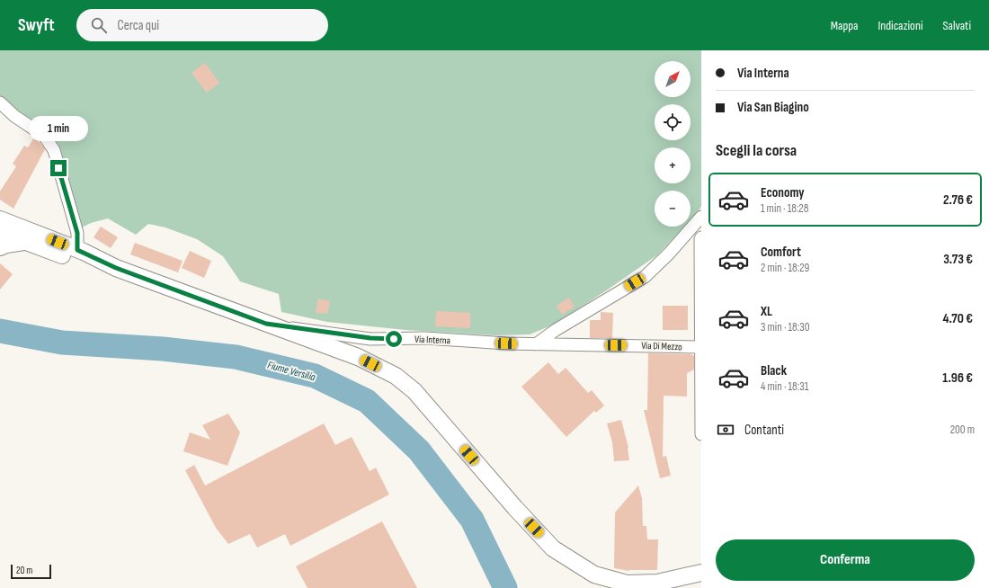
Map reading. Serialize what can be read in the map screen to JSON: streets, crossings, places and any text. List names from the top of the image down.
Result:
{
  "streets": {
    "street": ["Via Interna", "Via Di Mezzo"]
  },
  "crossings": [
    ["Via Interna", "Via Di Mezzo"]
  ],
  "water": ["Fiume Versilia"],
  "scale_bar": "20 m",
  "north": "top right",
  "page": {
    "header": "Swyft",
    "search": "Cerca qui",
    "nav": ["Mappa", "Indicazioni", "Salvati"],
    "banner": ["Via Interna", "Via San Biagino"],
    "map_buttons": ["+", "−"],
    "bubble": "1 min",
    "heading": "Scegli la corsa",
    "list": [
      {
        "name": "Economy",
        "note": "1 min · 18:28",
        "value": "2.76 €"
      },
      {
        "name": "Comfort",
        "note": "2 min · 18:29",
        "value": "3.73 €"
      },
      {
        "name": "XL",
        "note": "3 min · 18:30",
        "value": "4.70 €"
      },
      {
        "name": "Black",
        "note": "4 min · 18:31",
        "value": "1.96 €"
      }
    ],
    "pay": ["Contanti", "200 m"],
    "buttons": "Conferma",
    "scale": "20 m"
  }
}
